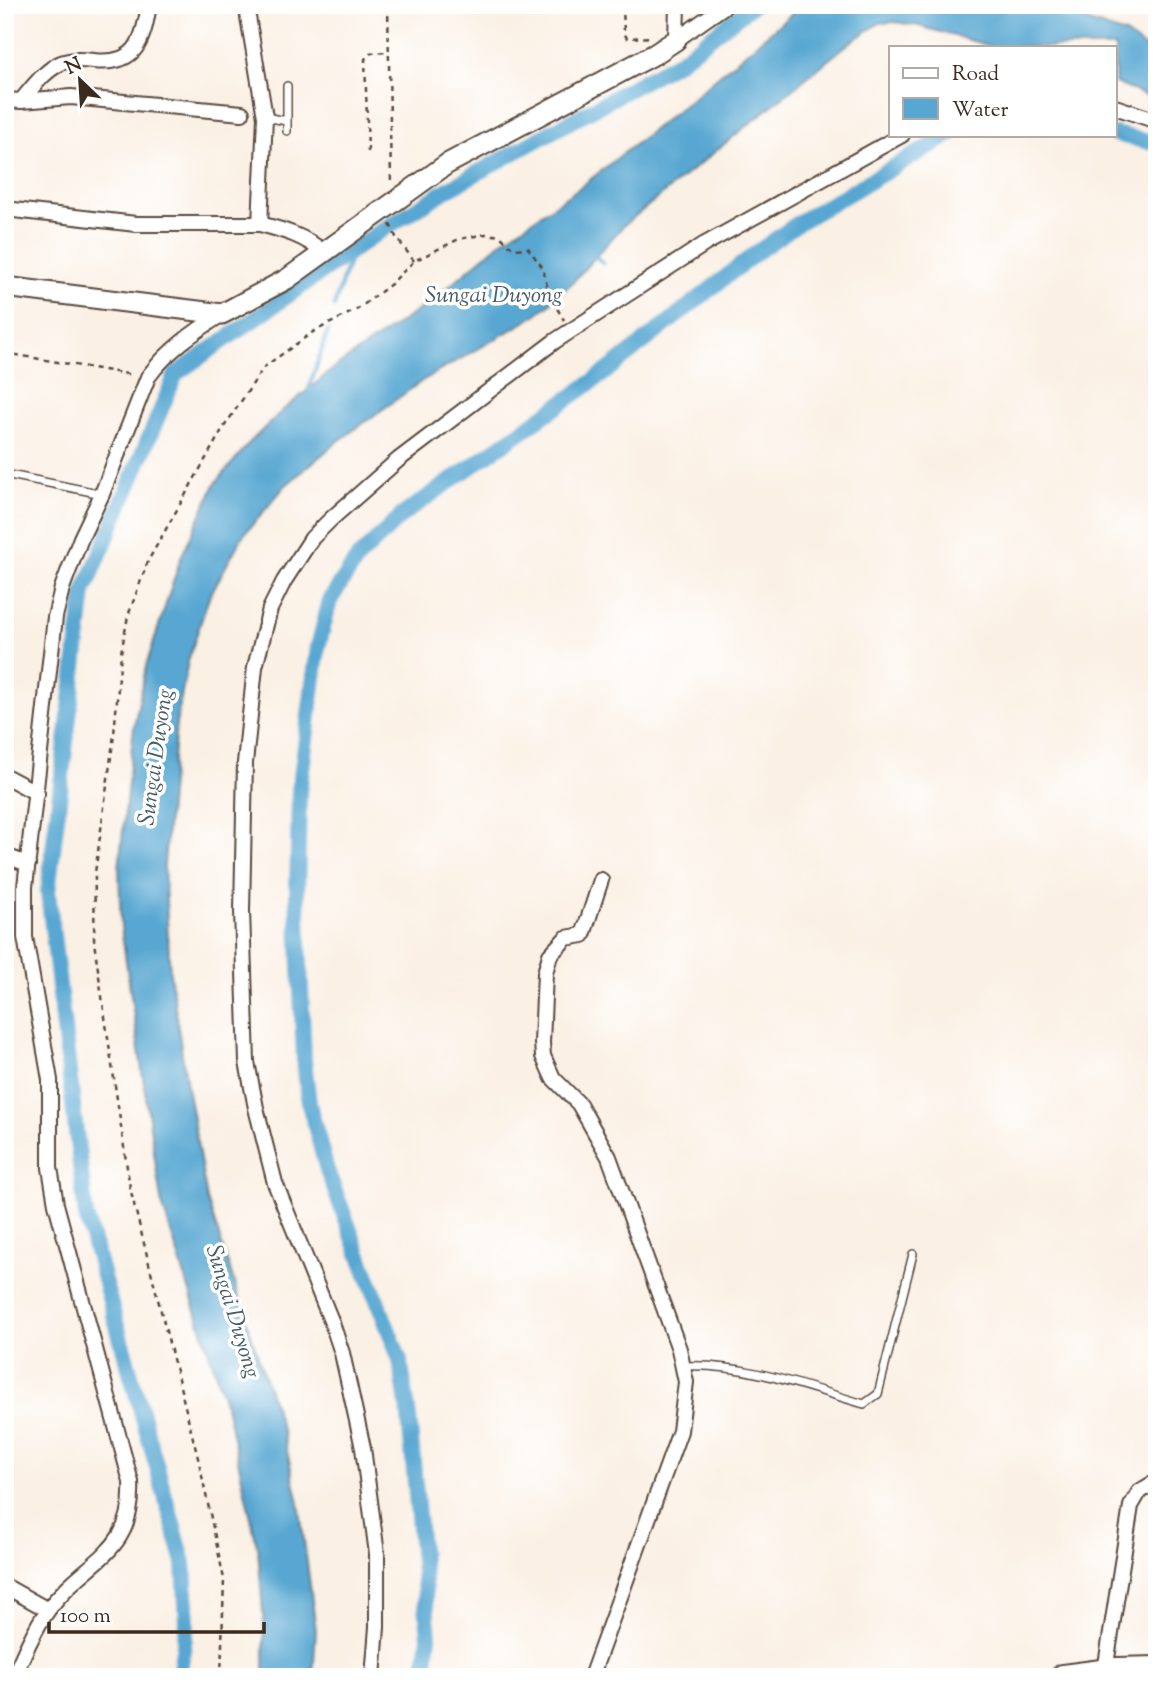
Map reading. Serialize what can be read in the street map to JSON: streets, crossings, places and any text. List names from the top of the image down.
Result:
{
  "water": ["Sungai Duyong"],
  "legend": ["Road", "Water"],
  "scale_bar": "100 m",
  "north": "top left"
}
